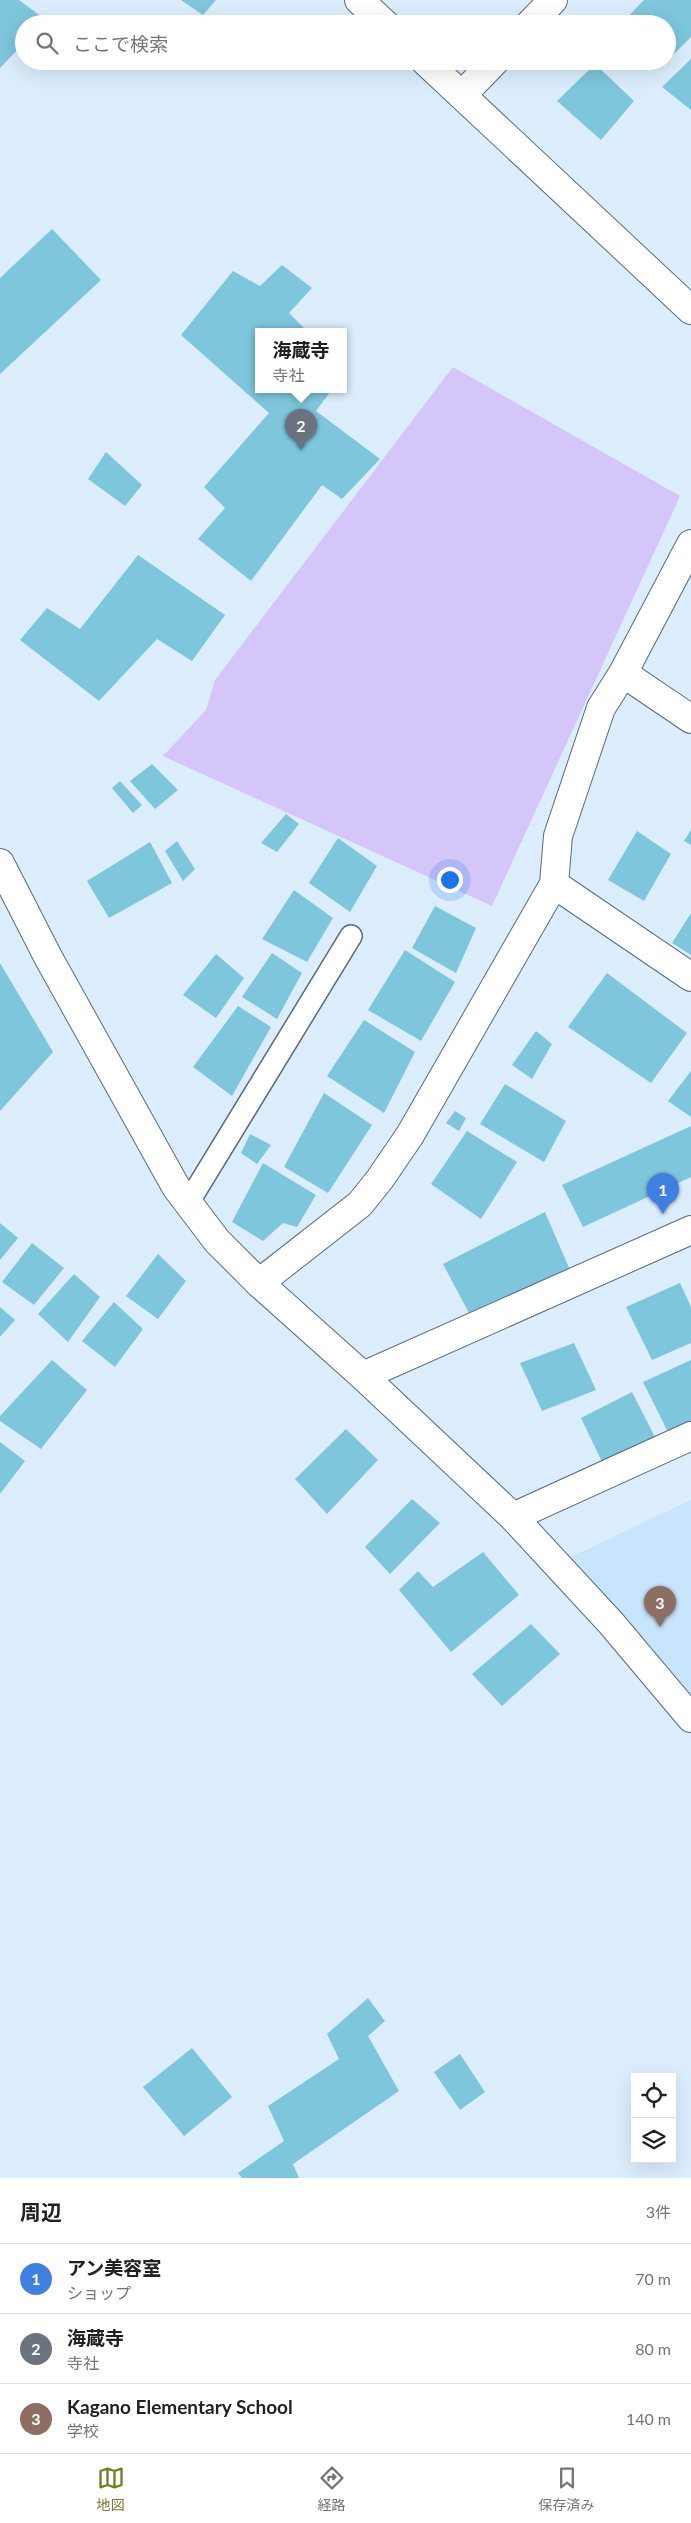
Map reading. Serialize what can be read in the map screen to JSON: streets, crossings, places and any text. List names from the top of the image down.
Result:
{
  "page": {
    "search": "ここで検索",
    "popup": ["海蔵寺", "寺社"],
    "pins": ["2", "1", "3"],
    "heading": ["周辺", "3件"],
    "list": [
      {
        "mark": "1",
        "name": "アン美容室",
        "note": "ショップ",
        "value": "70 m"
      },
      {
        "mark": "2",
        "name": "海蔵寺",
        "note": "寺社",
        "value": "80 m"
      },
      {
        "mark": "3",
        "name": "Kagano Elementary School",
        "note": "学校",
        "value": "140 m"
      }
    ],
    "nav": ["地図", "経路", "保存済み"]
  }
}
